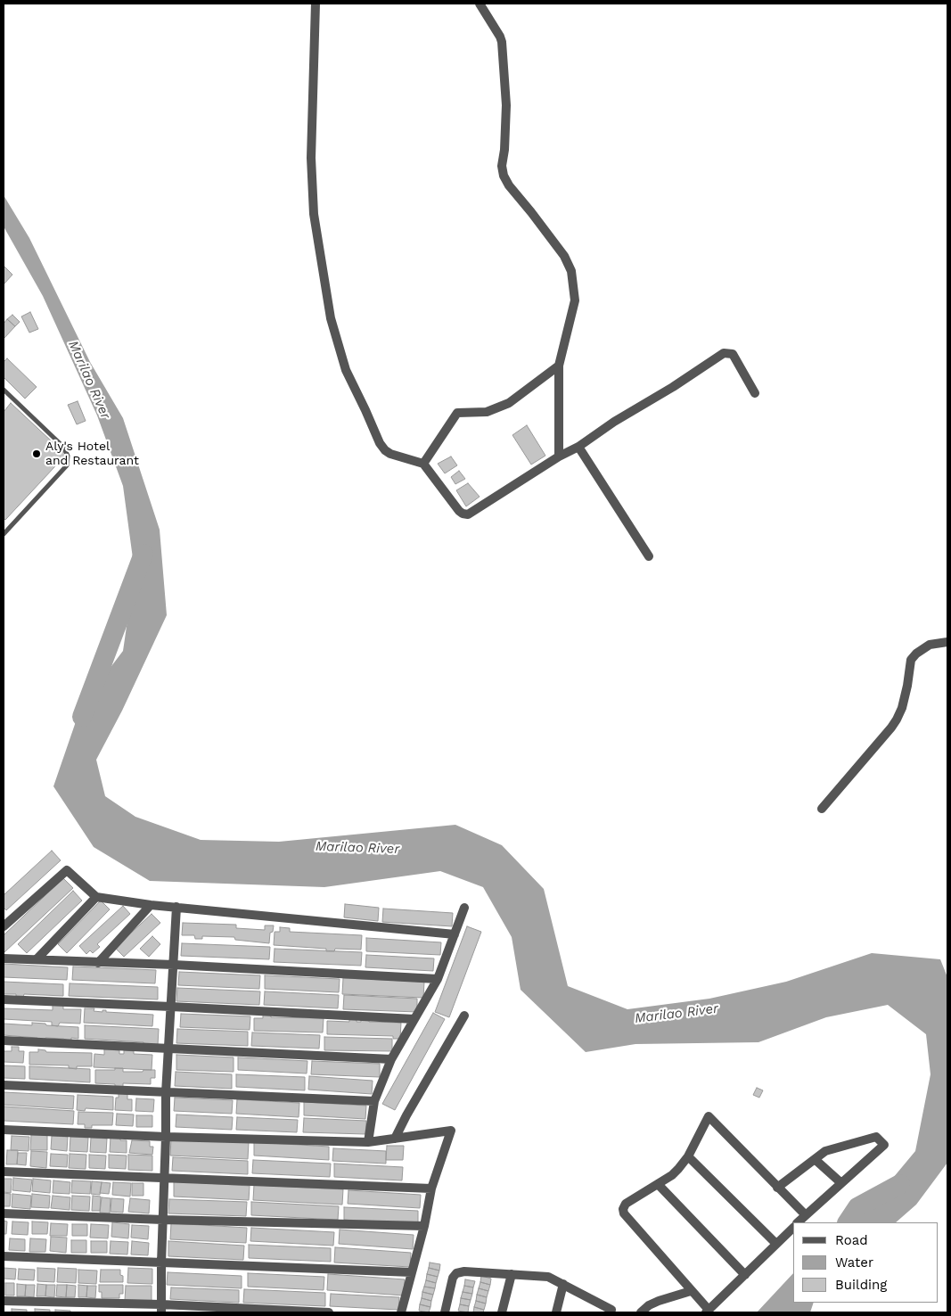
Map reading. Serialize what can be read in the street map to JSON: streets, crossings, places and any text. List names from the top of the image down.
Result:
{
  "water": ["Marilao River"],
  "places": ["Aly's Hotel and Restaurant"],
  "legend": ["Road", "Water", "Building"]
}
